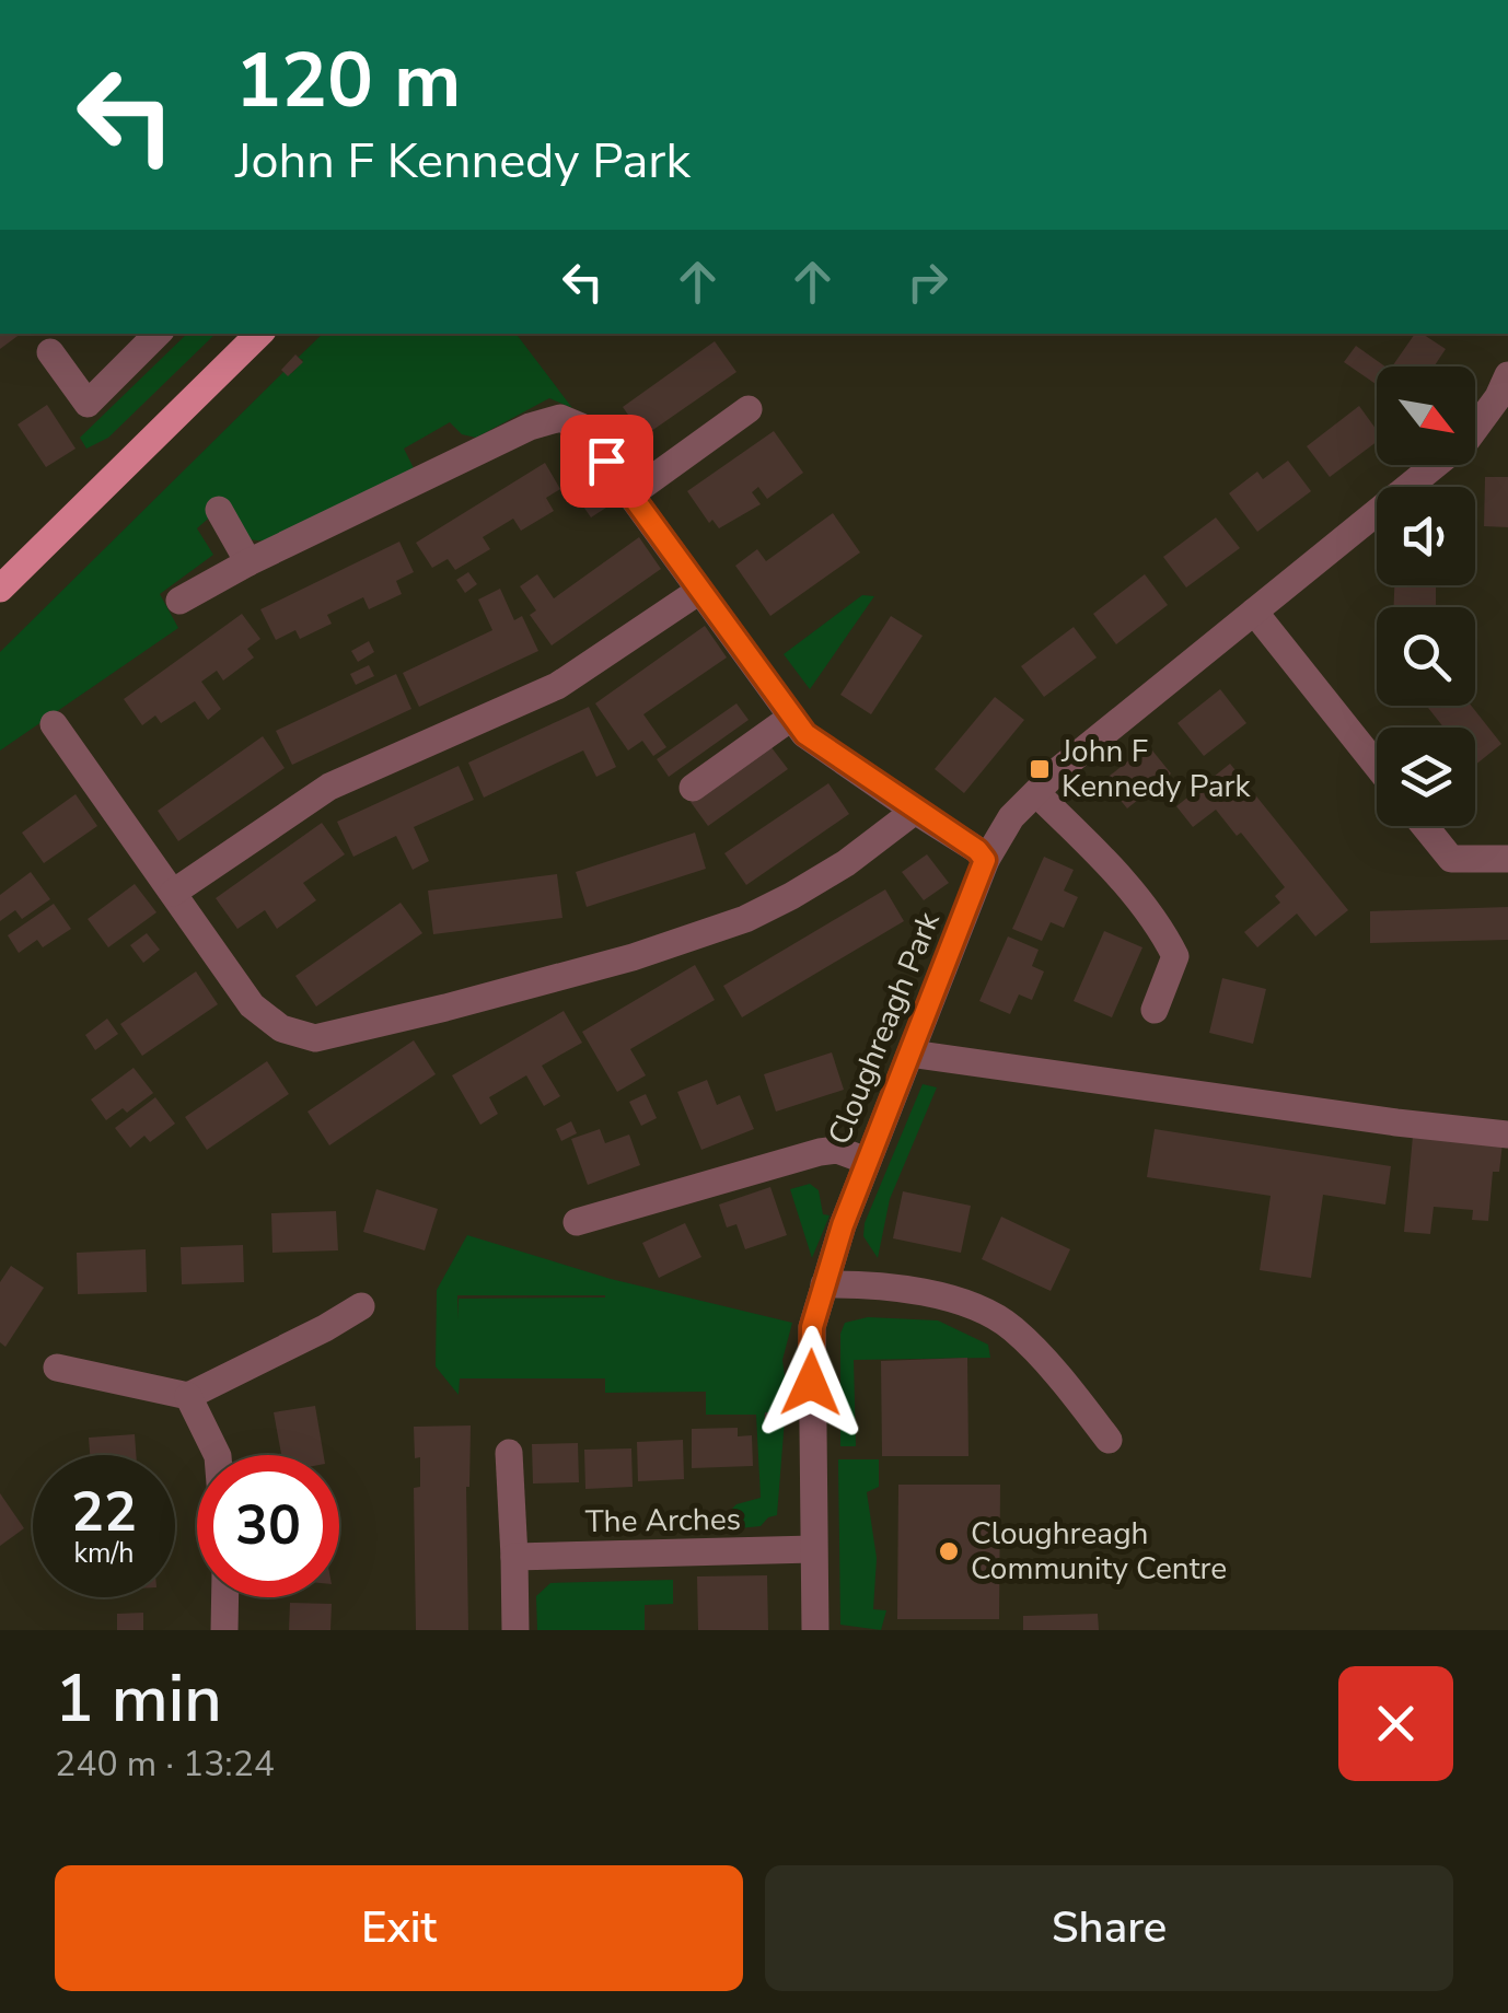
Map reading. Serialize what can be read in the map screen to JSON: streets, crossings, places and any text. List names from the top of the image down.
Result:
{
  "streets": {
    "street": ["Cloughreagh Park", "The Arches"]
  },
  "crossings": [
    ["Cloughreagh Park", "The Arches"]
  ],
  "places": {
    "transit": ["John F Kennedy Park"],
    "other": ["Cloughreagh Community Centre"]
  },
  "north": "bottom right",
  "page": {
    "turn": ["120 m", "John F Kennedy Park"],
    "speed": "22 km/h",
    "limit": "30",
    "heading": ["1 min", "240 m · 13:24"],
    "buttons": ["Exit", "Share"]
  }
}
